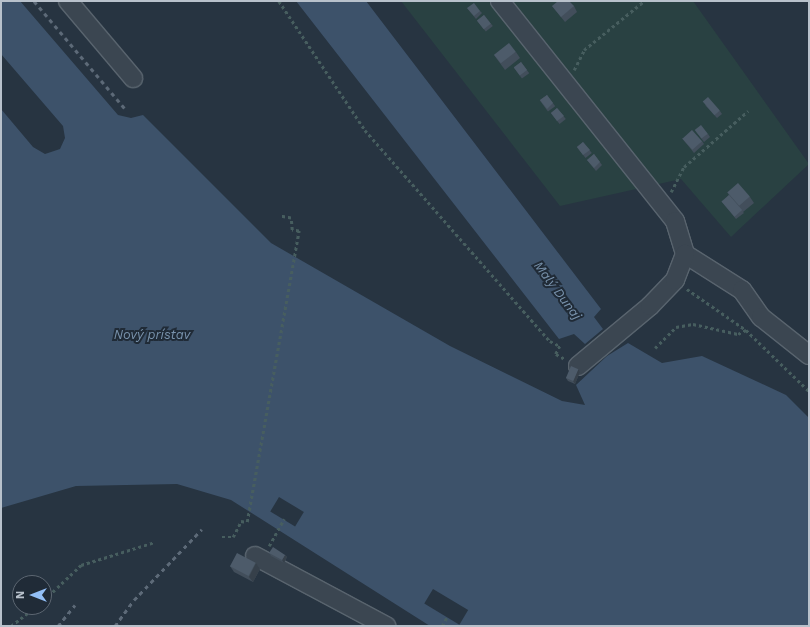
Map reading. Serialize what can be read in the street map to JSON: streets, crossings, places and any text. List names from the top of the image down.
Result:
{
  "water": ["Malý Dunaj", "Nový prístav"],
  "north": "left"
}
